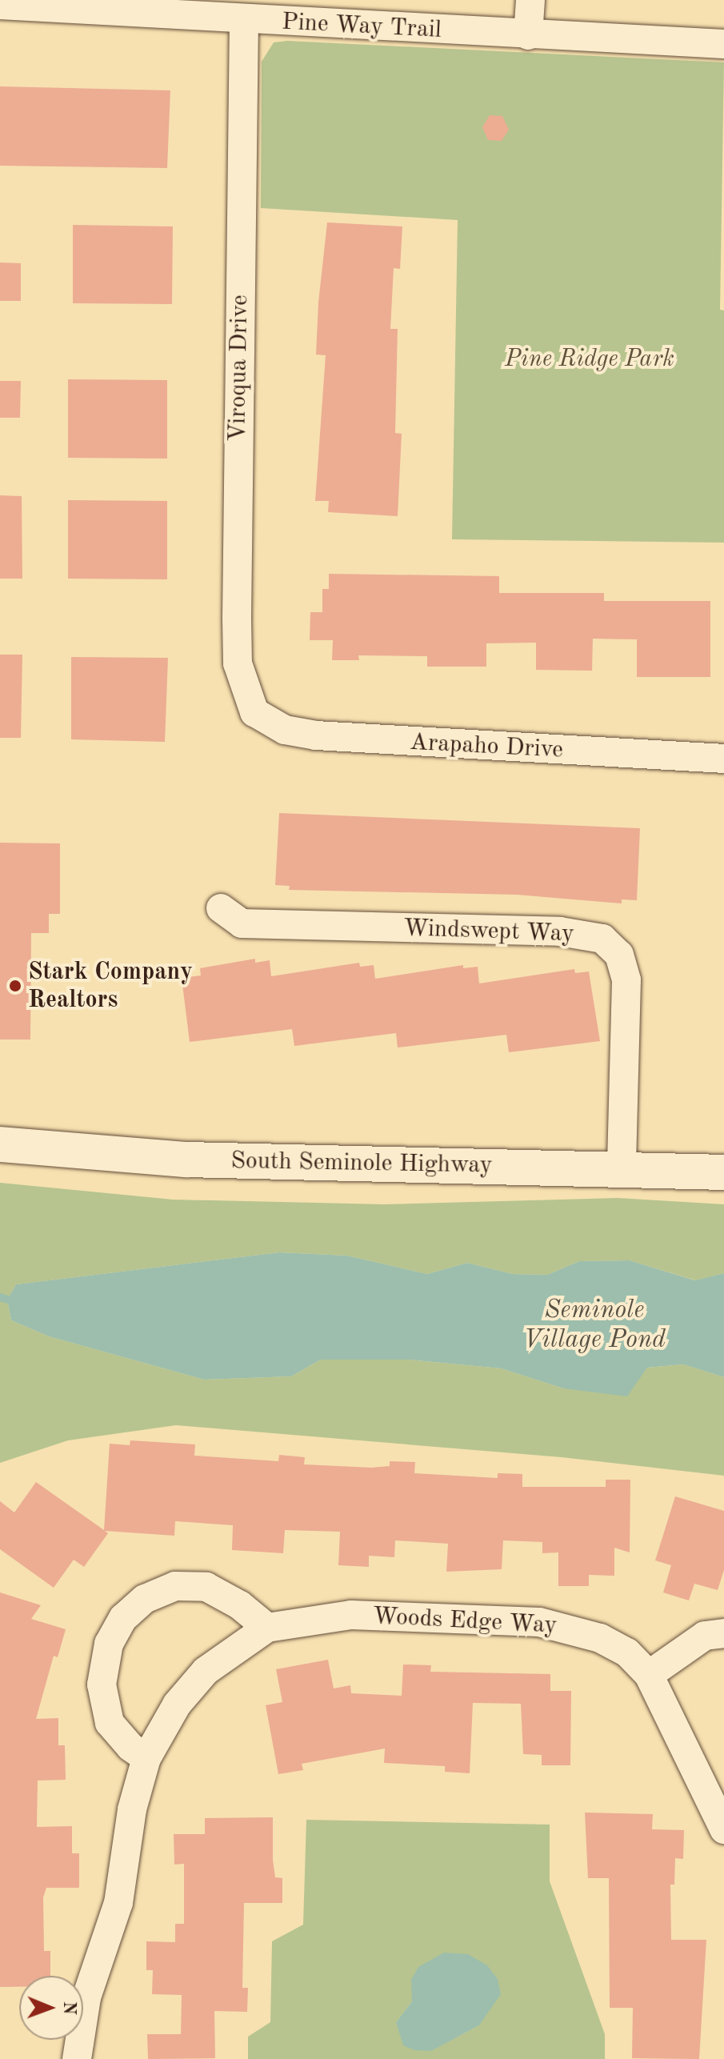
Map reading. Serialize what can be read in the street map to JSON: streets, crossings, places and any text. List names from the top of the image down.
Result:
{
  "streets": {
    "street": [
      "Pine Way Trail",
      "Viroqua Drive",
      "Arapaho Drive",
      "Windswept Way",
      "South Seminole Highway",
      "Woods Edge Way"
    ]
  },
  "crossings": [
    ["Pine Way Trail", "Viroqua Drive"],
    ["Viroqua Drive", "Arapaho Drive"],
    ["Windswept Way", "South Seminole Highway"]
  ],
  "water": ["Seminole Village Pond"],
  "parks": ["Pine Ridge Park"],
  "places": ["Stark Company Realtors"],
  "north": "right"
}
